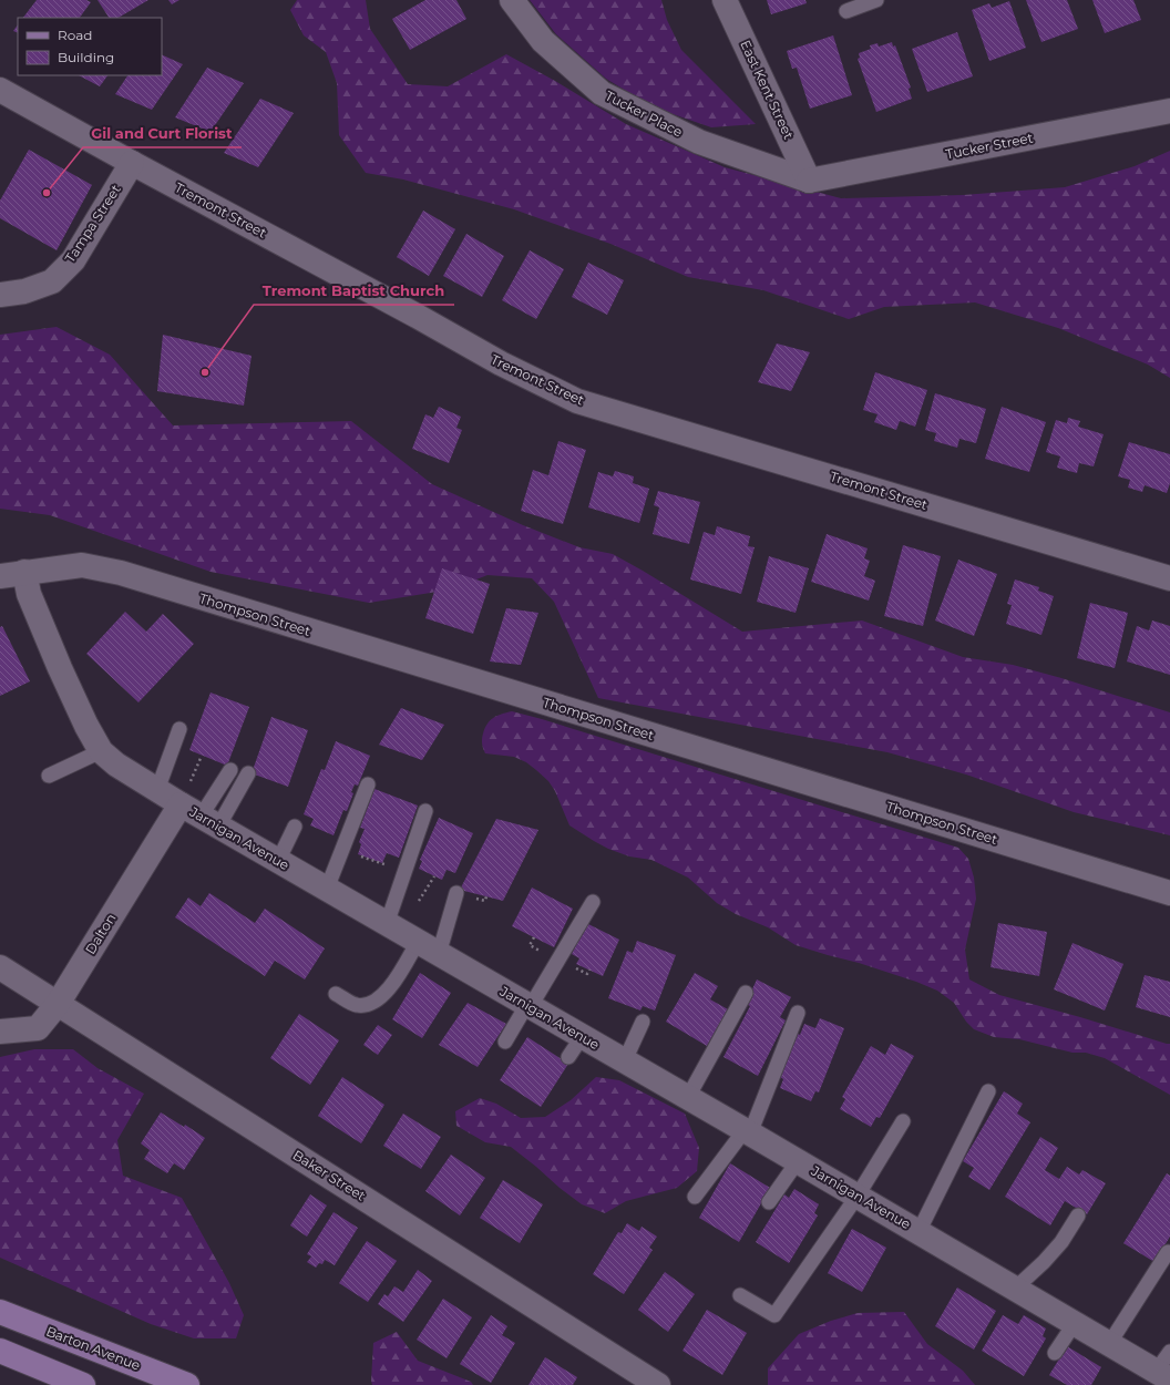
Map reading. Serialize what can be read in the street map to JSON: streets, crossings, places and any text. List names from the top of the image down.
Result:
{
  "streets": {
    "main road": ["Barton Avenue"],
    "street": [
      "East Kent Street",
      "Tucker Place",
      "Tucker Street",
      "Tremont Street",
      "Tampa Street",
      "Thompson Street",
      "Jarnigan Avenue",
      "Dalton",
      "Baker Street"
    ]
  },
  "crossings": [
    ["East Kent Street", "Tucker Place"],
    ["East Kent Street", "Tucker Street"],
    ["Tucker Place", "Tucker Street"],
    ["Tremont Street", "Tampa Street"],
    ["Thompson Street", "Jarnigan Avenue"],
    ["Jarnigan Avenue", "Dalton"],
    ["Dalton", "Baker Street"]
  ],
  "places": ["Gil and Curt Florist", "Tremont Baptist Church"],
  "legend": ["Road", "Building"]
}
